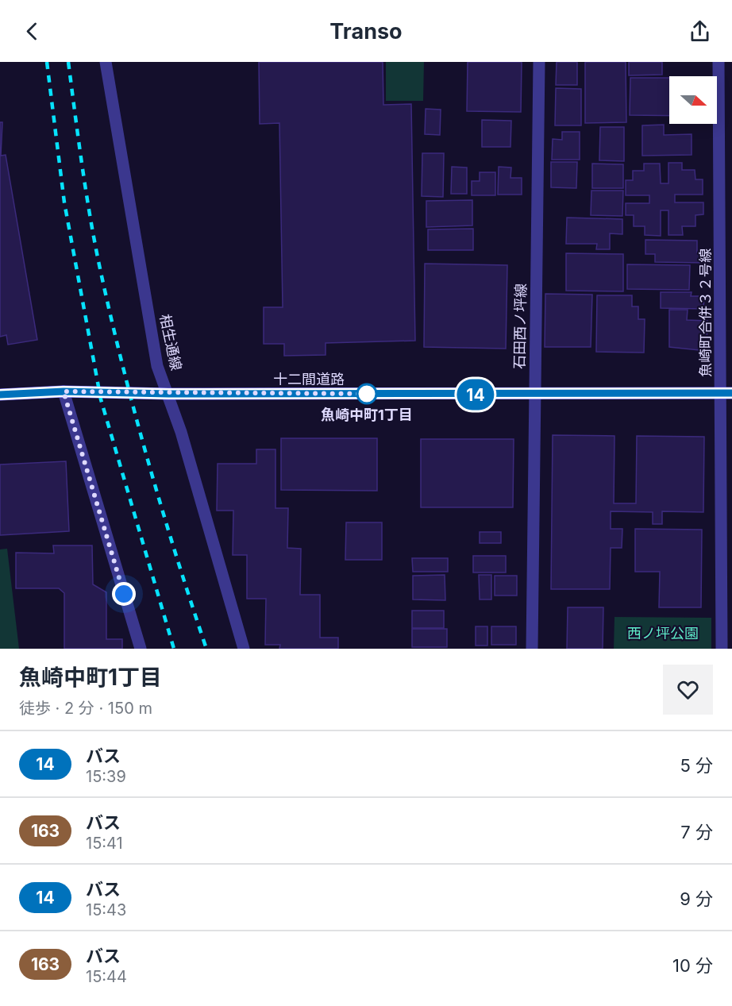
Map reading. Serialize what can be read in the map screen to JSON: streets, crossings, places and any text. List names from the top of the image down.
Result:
{
  "streets": {
    "street": [
      "魚崎町合併３２号線",
      "石田西ノ坪線",
      "相生通線",
      "十二間道路"
    ]
  },
  "crossings": [
    ["魚崎町合併３２号線", "十二間道路"],
    ["石田西ノ坪線", "十二間道路"],
    ["相生通線", "十二間道路"]
  ],
  "parks": ["西ノ坪公園"],
  "places": ["魚崎中町1丁目"],
  "lines": ["bus line 14"],
  "north": "right",
  "page": {
    "header": "Transo",
    "on_map": "14",
    "heading": ["魚崎中町1丁目", "徒歩 · 2 分 · 150 m"],
    "list": [
      {
        "mark": "14",
        "name": "バス",
        "note": "15:39",
        "value": "5 分"
      },
      {
        "mark": "163",
        "name": "バス",
        "note": "15:41",
        "value": "7 分"
      },
      {
        "mark": "14",
        "name": "バス",
        "note": "15:43",
        "value": "9 分"
      },
      {
        "mark": "163",
        "name": "バス",
        "note": "15:44",
        "value": "10 分"
      }
    ]
  }
}
